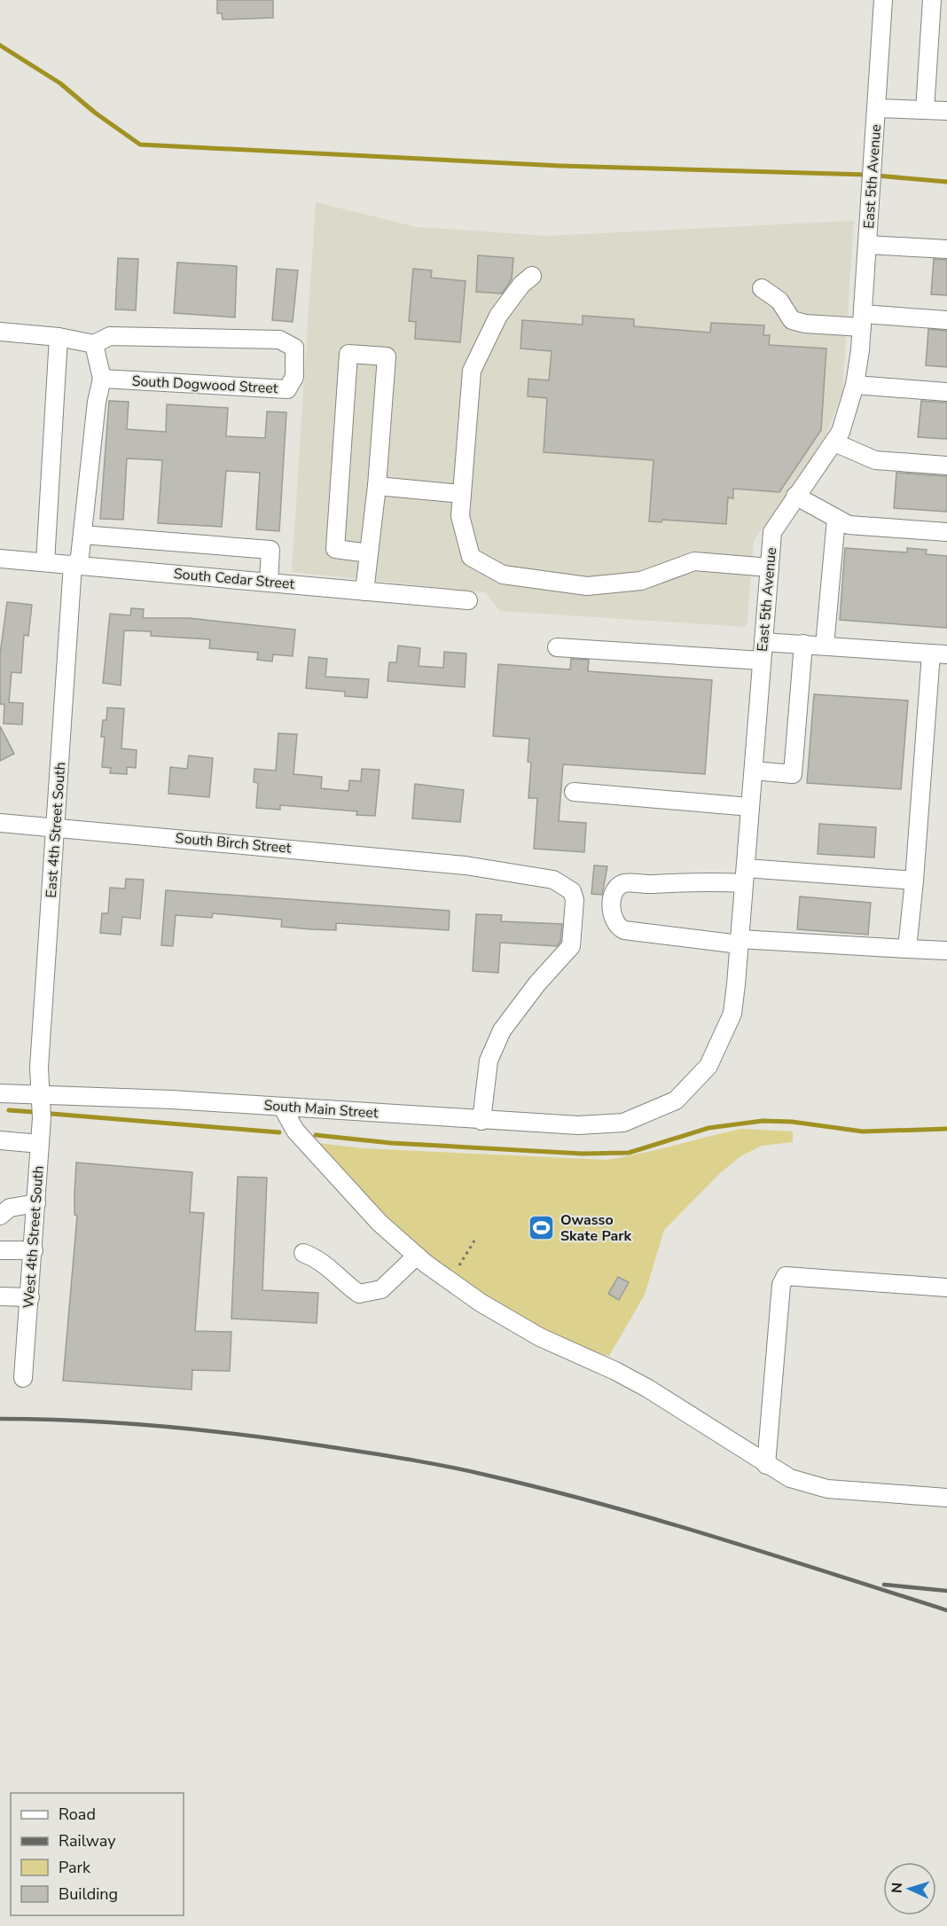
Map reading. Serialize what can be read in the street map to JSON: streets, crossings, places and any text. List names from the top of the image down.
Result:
{
  "streets": {
    "street": [
      "East 5th Avenue",
      "South Dogwood Street",
      "South Cedar Street",
      "East 4th Street South",
      "South Birch Street",
      "South Main Street",
      "West 4th Street South"
    ]
  },
  "crossings": [
    ["East 5th Avenue", "South Main Street"],
    ["South Dogwood Street", "East 4th Street South"],
    ["South Cedar Street", "East 4th Street South"],
    ["East 4th Street South", "South Birch Street"],
    ["East 4th Street South", "South Main Street"],
    ["East 4th Street South", "West 4th Street South"],
    ["South Birch Street", "South Main Street"],
    ["South Main Street", "West 4th Street South"]
  ],
  "places": {
    "sports": ["Owasso Skate Park"]
  },
  "legend": [
    "Road",
    "Railway",
    "Park",
    "Building"
  ],
  "north": "left"
}
